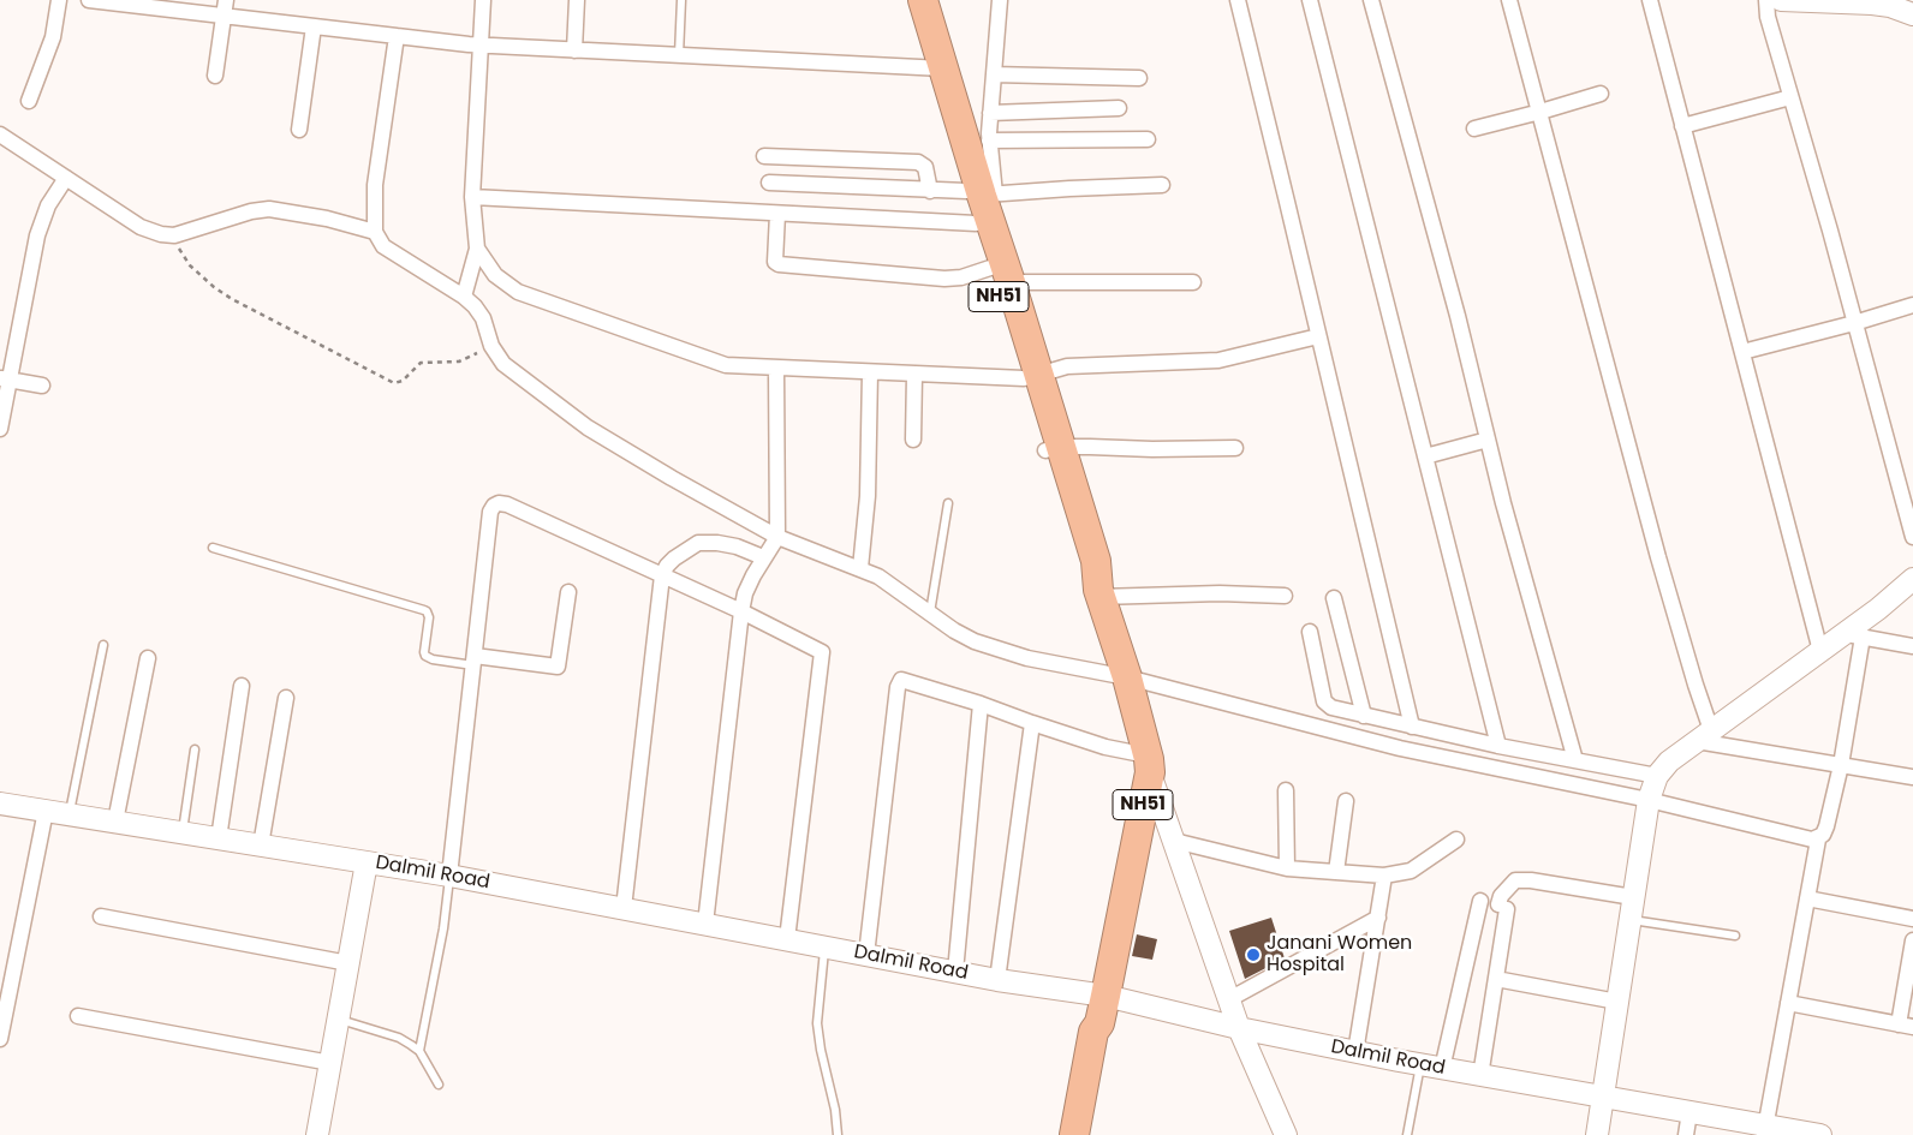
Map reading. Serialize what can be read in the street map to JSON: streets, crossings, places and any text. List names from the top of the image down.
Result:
{
  "streets": {
    "highway": ["NH51"],
    "street": ["Dalmil Road"]
  },
  "crossings": [
    ["NH51", "Dalmil Road"]
  ],
  "places": ["Janani Women Hospital"]
}
